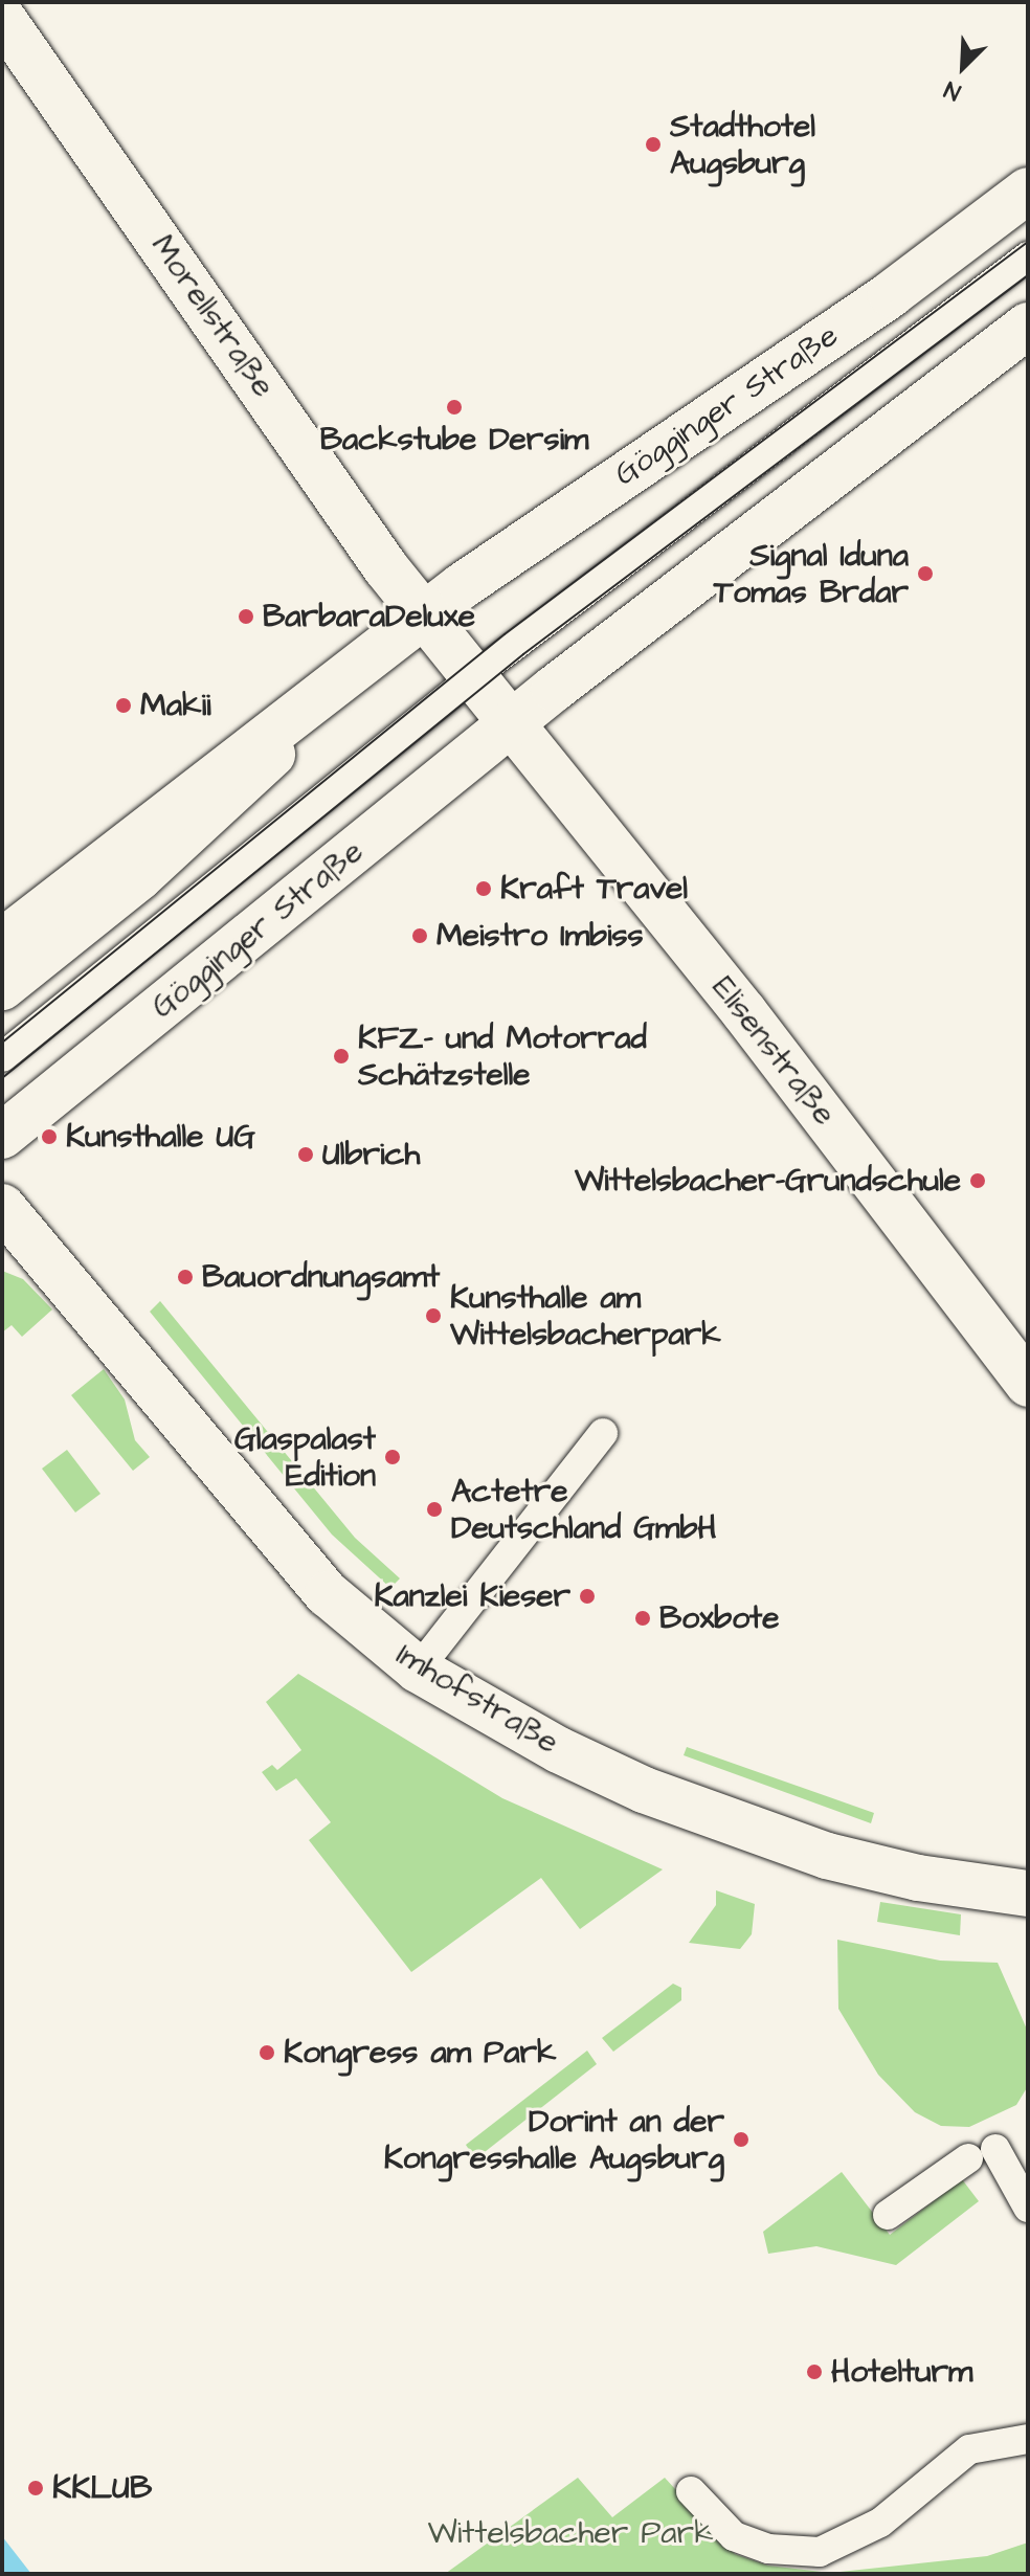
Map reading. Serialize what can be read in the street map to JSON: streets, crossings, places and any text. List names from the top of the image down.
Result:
{
  "streets": {
    "street": [
      "Morellstraße",
      "Gögginger Straße",
      "Elisenstraße",
      "Imhofstraße"
    ]
  },
  "crossings": [
    ["Morellstraße", "Gögginger Straße"],
    ["Gögginger Straße", "Elisenstraße"]
  ],
  "parks": ["Wittelsbacher Park"],
  "places": [
    "Stadthotel Augsburg",
    "Backstube Dersim",
    "Signal Iduna Tomas Brdar",
    "BarbaraDeluxe",
    "Makii",
    "Kraft Travel",
    "Meistro Imbiss",
    "KFZ- und Motorrad Schätzstelle",
    "Kunsthalle UG",
    "Ulbrich",
    "Wittelsbacher-Grundschule",
    "Bauordnungsamt",
    "Kunsthalle am Wittelsbacherpark",
    "Glaspalast Edition",
    "Actetre Deutschland GmbH",
    "Kanzlei Kieser",
    "Boxbote",
    "Kongress am Park",
    "Dorint an der Kongresshalle Augsburg",
    "Hotelturm",
    "KKLUB"
  ],
  "north": "bottom left"
}
